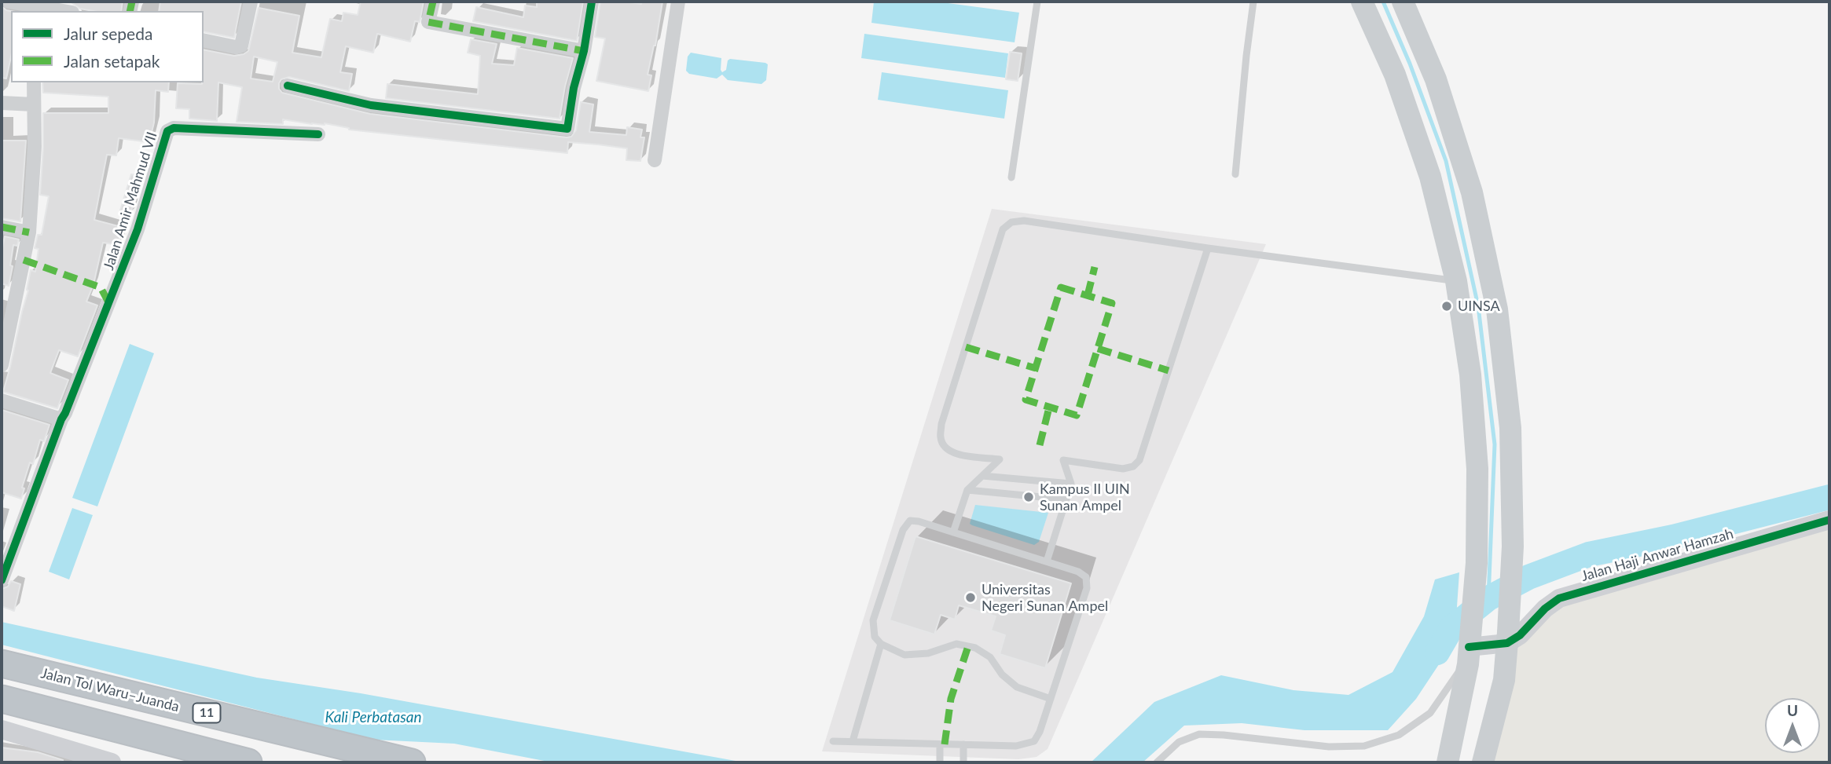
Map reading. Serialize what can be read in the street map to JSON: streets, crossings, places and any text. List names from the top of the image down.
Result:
{
  "streets": {
    "highway": ["Jalan Tol Waru–Juanda", "11"],
    "main road": ["Jalan Haji Anwar Hamzah"],
    "street": ["Jalan Amir Mahmud VII"]
  },
  "water": ["Kali Perbatasan"],
  "places": ["UINSA", "Kampus II UIN Sunan Ampel", "Universitas Negeri Sunan Ampel"],
  "legend": ["Jalur sepeda", "Jalan setapak"],
  "north": "top"
}
